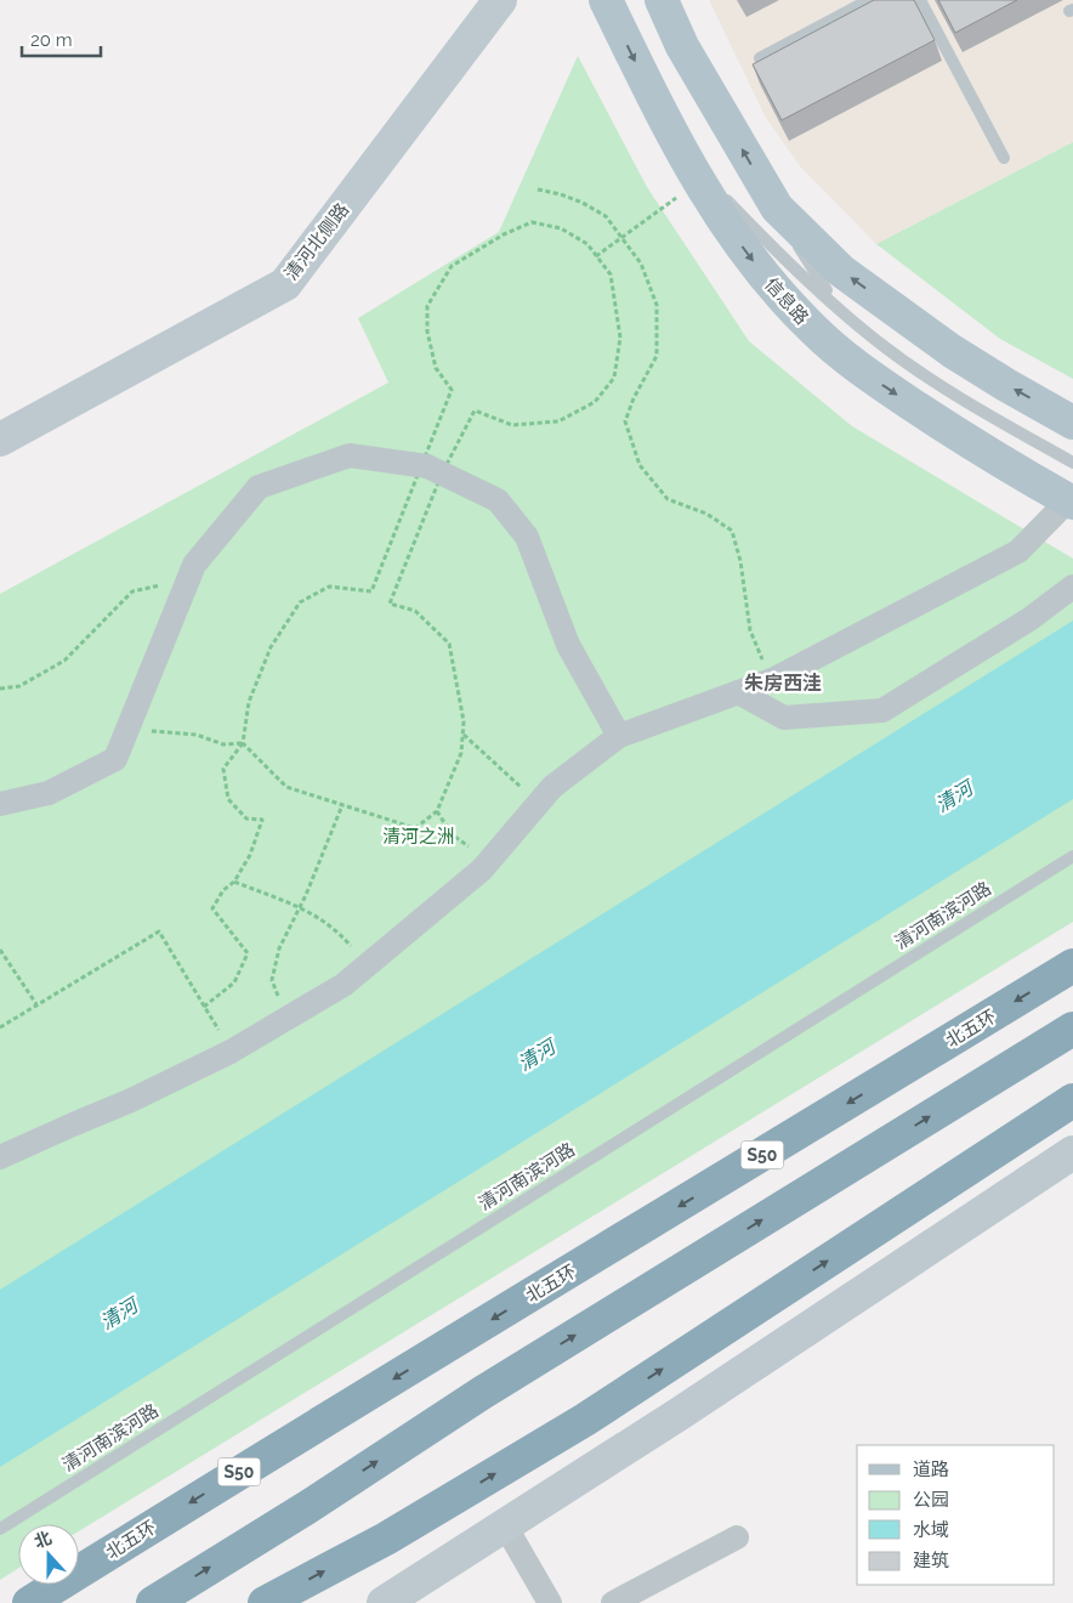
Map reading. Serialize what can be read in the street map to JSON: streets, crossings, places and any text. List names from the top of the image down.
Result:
{
  "streets": {
    "highway": ["北五环", "S50"],
    "main road": ["信息路"],
    "street": ["清河北侧路"],
    "lane": ["清河南滨河路"]
  },
  "districts": ["朱房西洼"],
  "water": ["清河"],
  "parks": ["清河之洲"],
  "legend": [
    "道路",
    "公园",
    "水域",
    "建筑"
  ],
  "scale_bar": "20 m",
  "north": "top"
}
